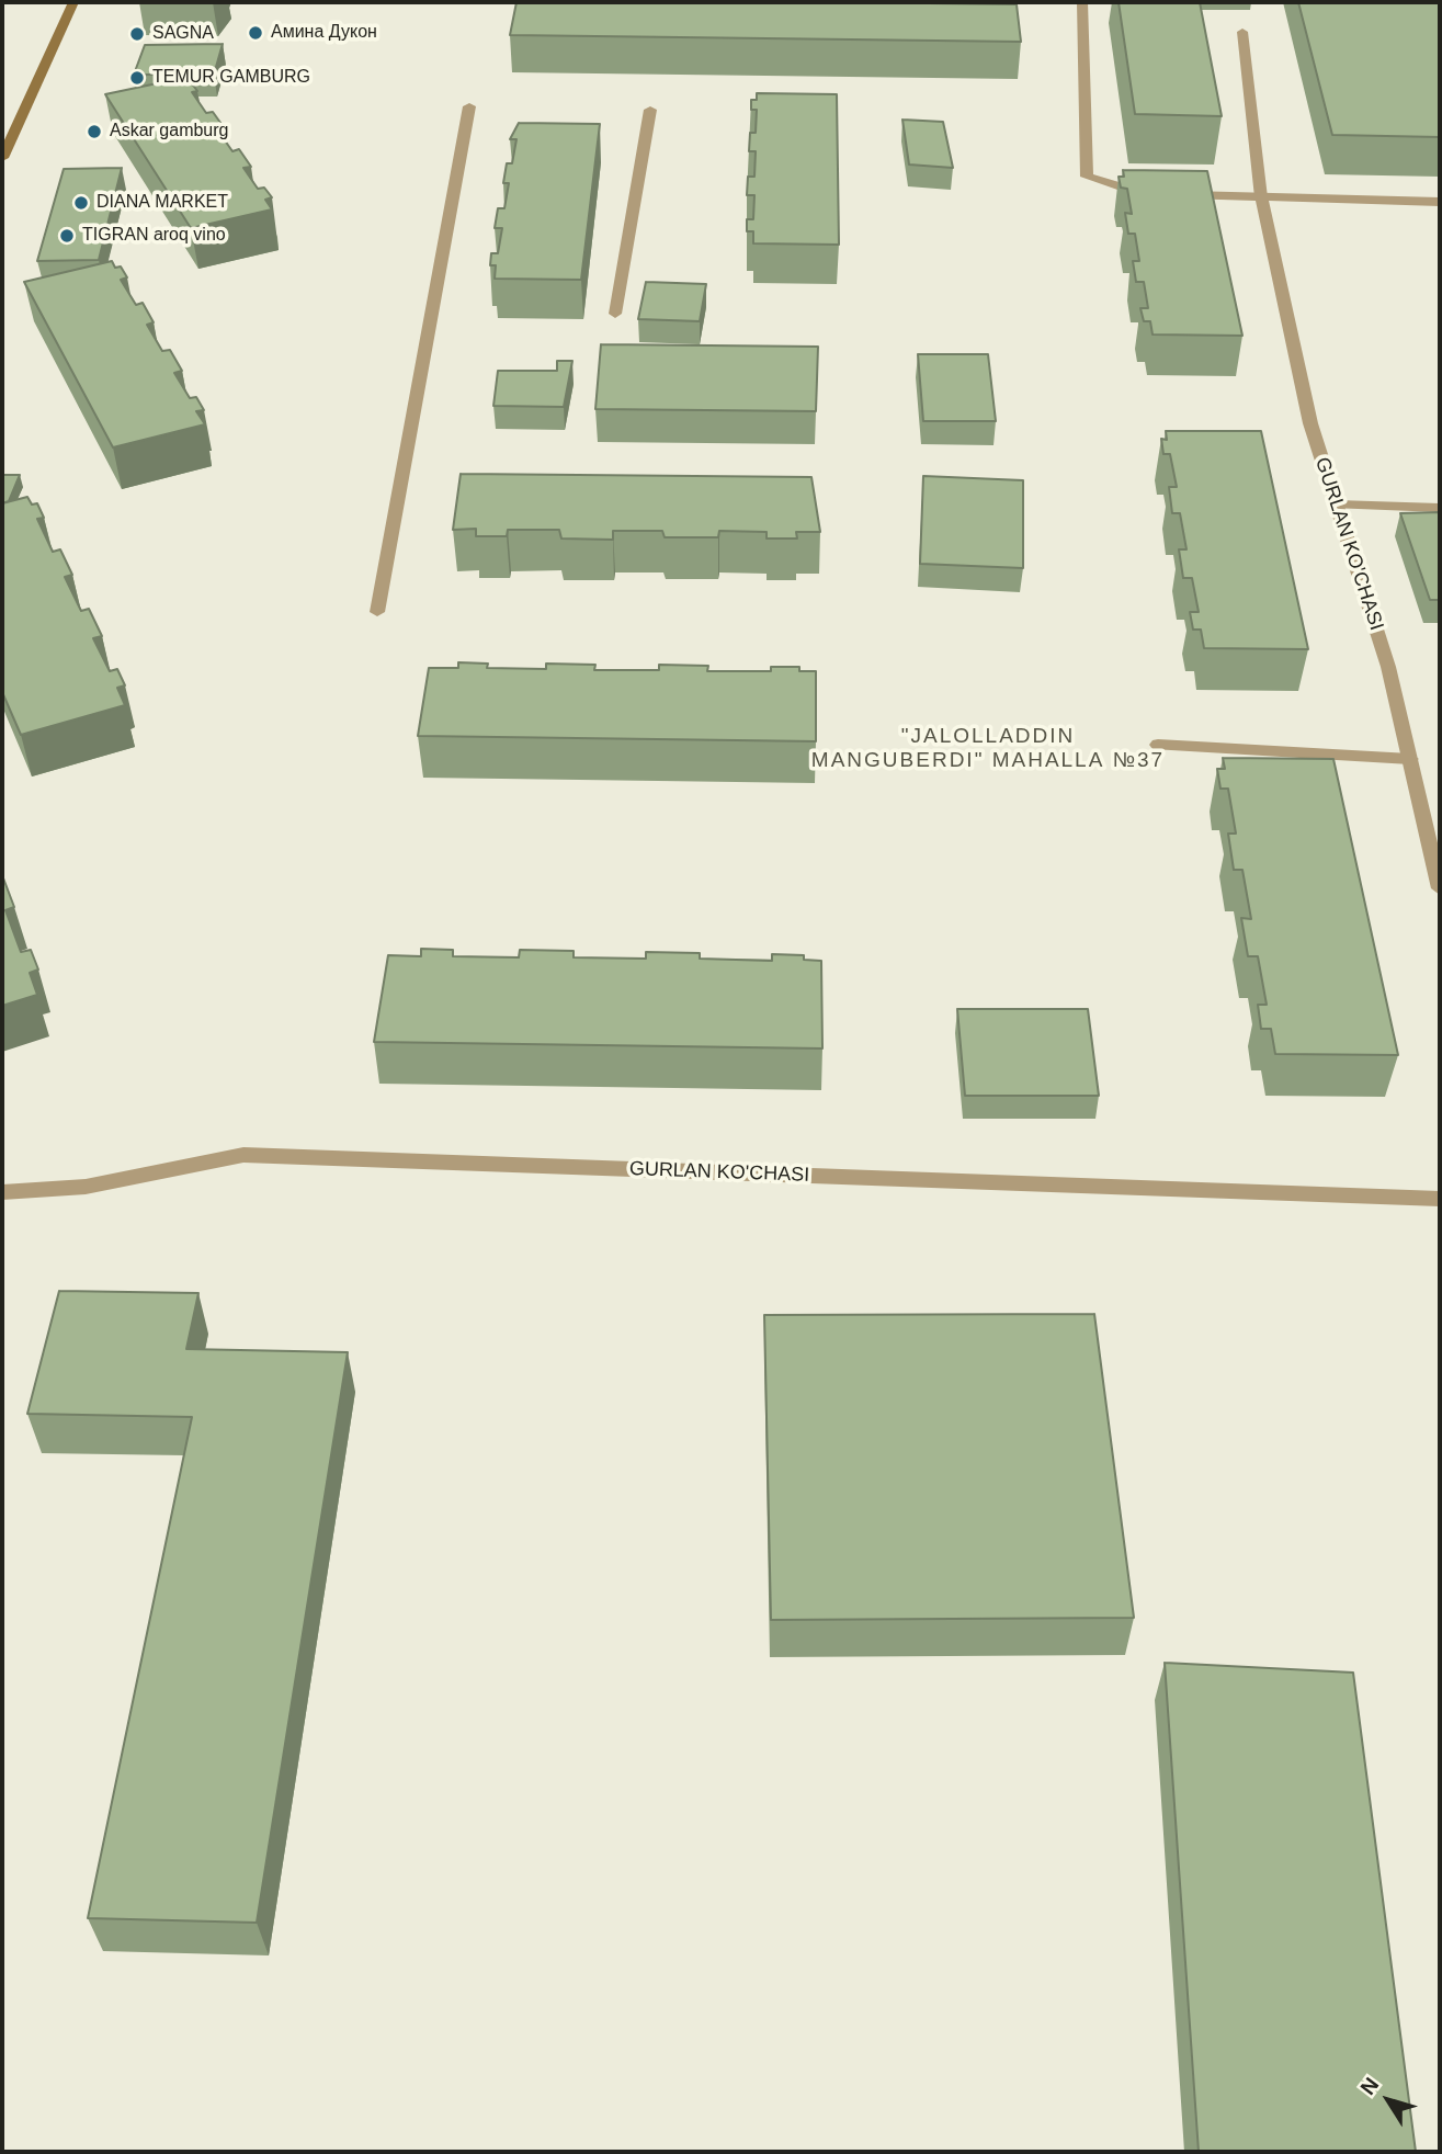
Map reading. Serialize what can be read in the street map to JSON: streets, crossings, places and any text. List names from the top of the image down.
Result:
{
  "streets": {
    "street": ["GURLAN KO'CHASI"]
  },
  "districts": ["\"JALOLLADDIN MANGUBERDI\" MAHALLA №37"],
  "places": [
    "Амина Дукон",
    "SAGNA",
    "TEMUR GAMBURG",
    "Askar gamburg",
    "DIANA MARKET",
    "TIGRAN aroq vino"
  ],
  "north": "top left"
}
